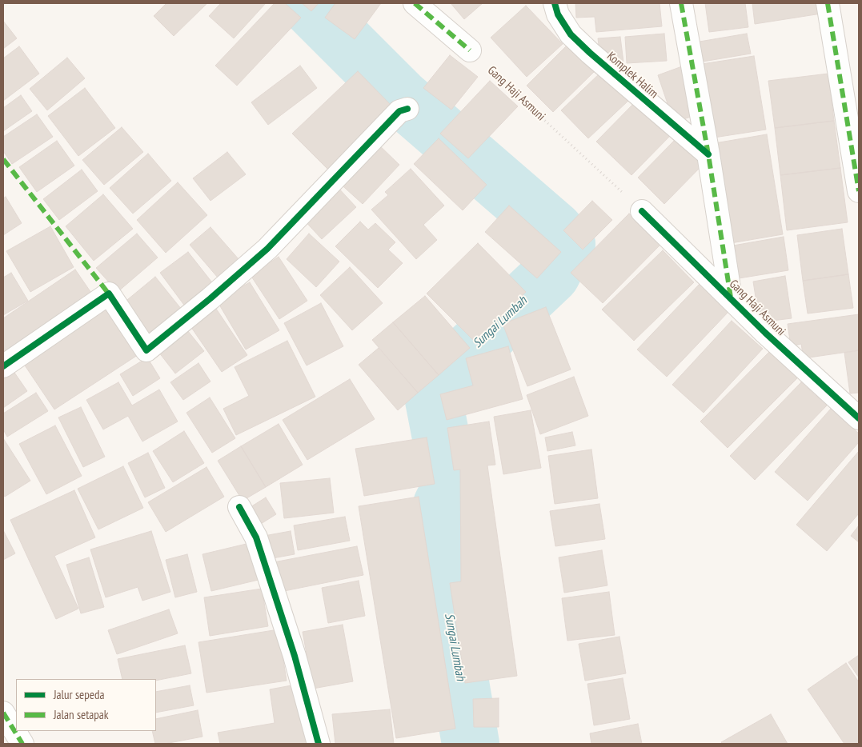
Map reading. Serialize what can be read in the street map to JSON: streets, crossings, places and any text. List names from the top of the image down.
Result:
{
  "streets": {
    "street": ["Komplek Halim", "Gang Haji Asmuni"]
  },
  "water": ["Sungai Lumbah"],
  "legend": ["Jalur sepeda", "Jalan setapak"]
}
